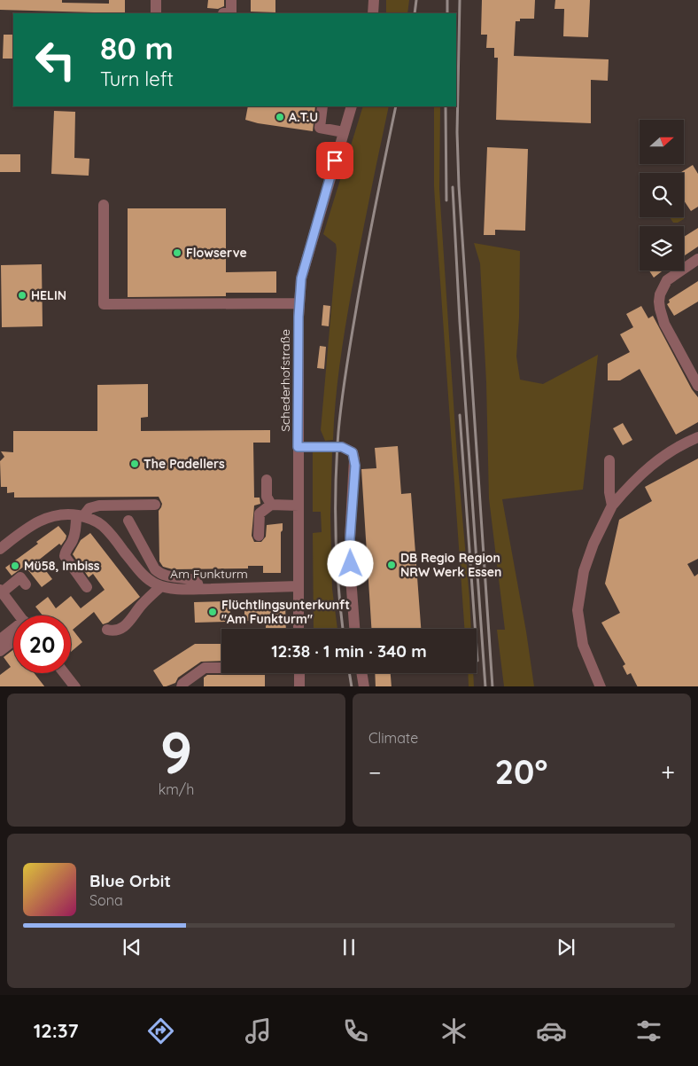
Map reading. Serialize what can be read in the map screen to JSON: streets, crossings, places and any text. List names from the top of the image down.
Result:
{
  "streets": {
    "street": ["Schederhofstraße", "Am Funkturm"]
  },
  "crossings": [
    ["Schederhofstraße", "Am Funkturm"]
  ],
  "places": [
    "A.T.U",
    "Flowserve",
    "HELIN",
    "The Padellers",
    "DB Regio Region NRW Werk Essen",
    "Mü58, Imbiss",
    "Flüchtlingsunterkunft \"Am Funkturm\""
  ],
  "north": "right",
  "page": {
    "turn": ["80 m", "Turn left"],
    "limit": "20",
    "trip": "12:38 · 1 min · 340 m",
    "tile": [
      ["9", "km/h"],
      "Climate"
    ],
    "heat": ["−", "20°", "+"],
    "song": ["Blue Orbit", "Sona"],
    "tabs": "12:37"
  }
}
